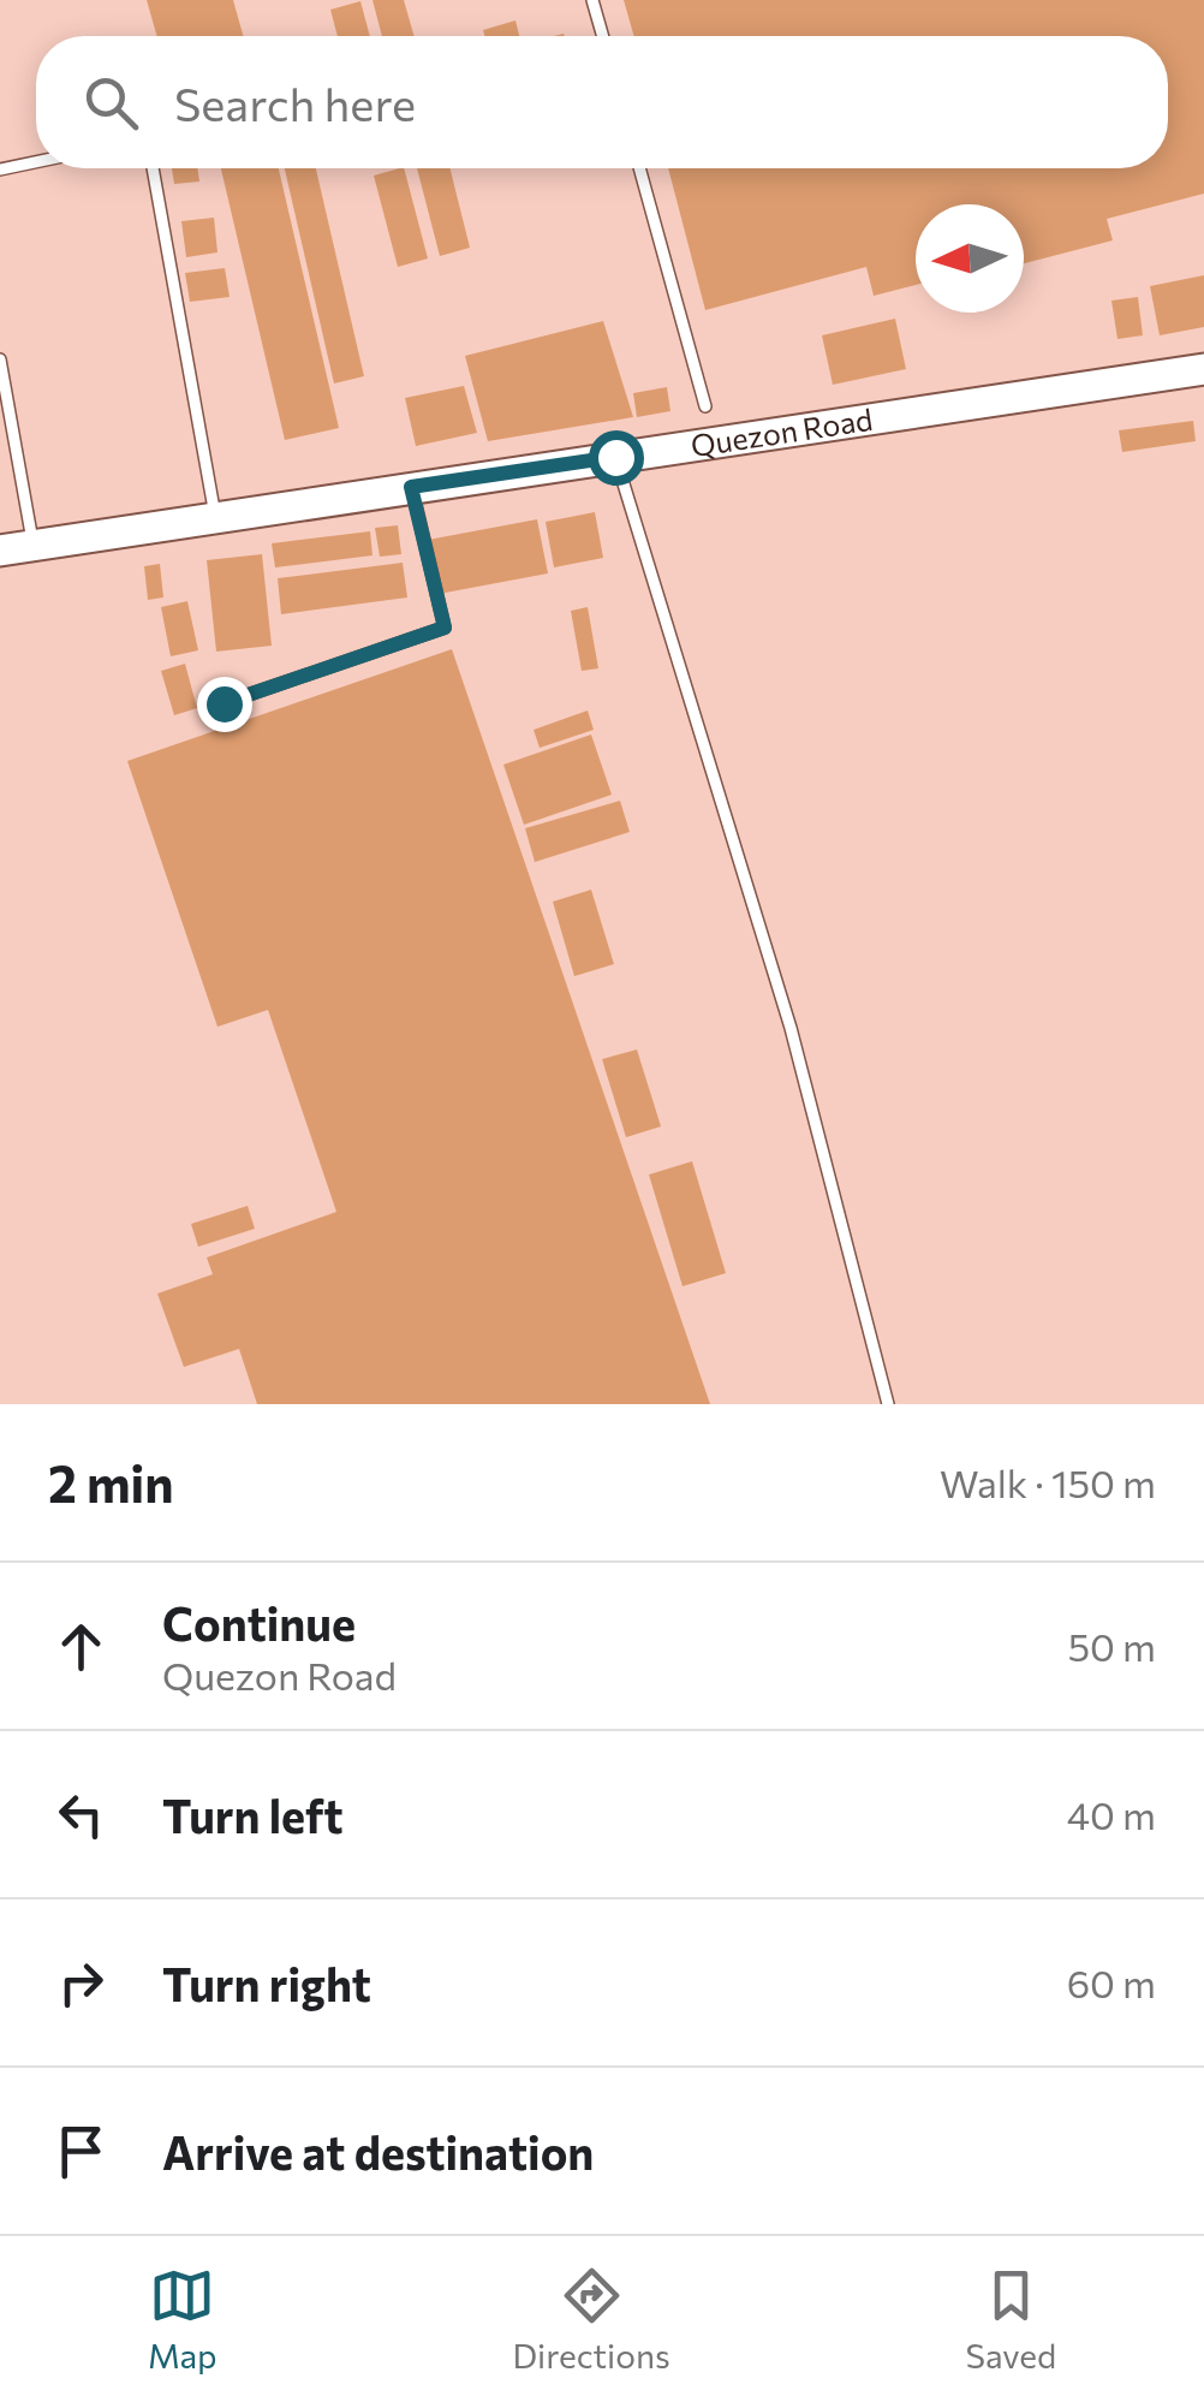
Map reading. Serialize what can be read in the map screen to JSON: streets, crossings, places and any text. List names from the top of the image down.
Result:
{
  "streets": {
    "main road": ["Quezon Road"]
  },
  "north": "left",
  "page": {
    "search": "Search here",
    "heading": ["2 min", "Walk · 150 m"],
    "list": [
      ["Continue", "Quezon Road", "50 m"],
      ["Turn left", "40 m"],
      ["Turn right", "60 m"],
      "Arrive at destination"
    ],
    "nav": ["Map", "Directions", "Saved"]
  }
}
